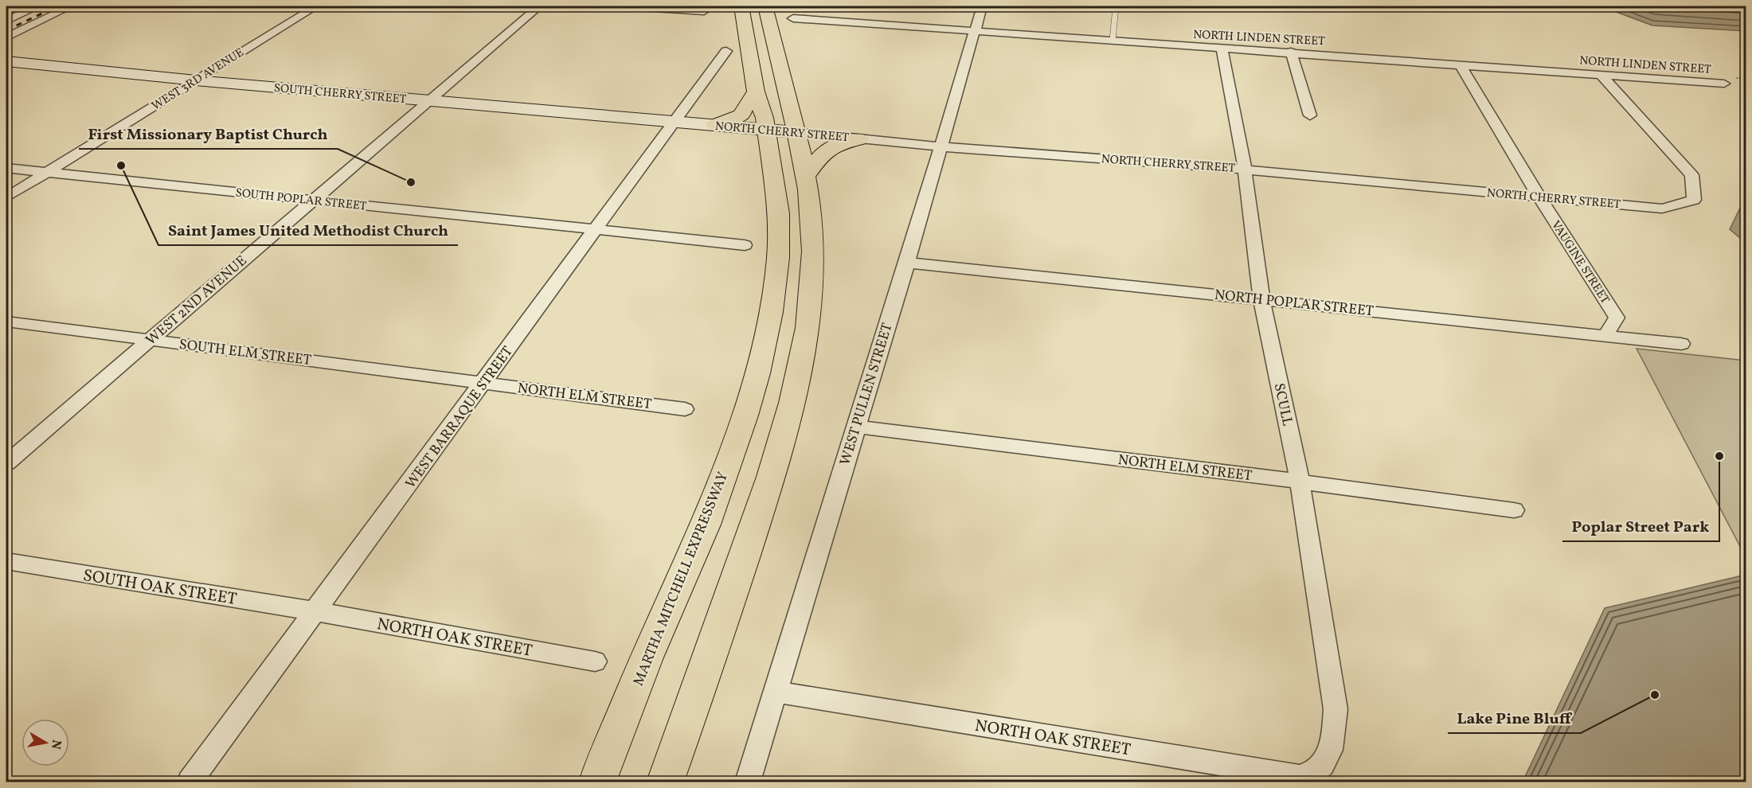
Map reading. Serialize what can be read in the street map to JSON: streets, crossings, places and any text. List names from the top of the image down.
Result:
{
  "streets": {
    "highway": ["MARTHA MITCHELL EXPRESSWAY"],
    "main road": ["SOUTH CHERRY STREET", "NORTH CHERRY STREET"],
    "street": [
      "NORTH LINDEN STREET",
      "WEST 3RD AVENUE",
      "SOUTH POPLAR STREET",
      "VAUGINE STREET",
      "WEST 2ND AVENUE",
      "NORTH POPLAR STREET",
      "SOUTH ELM STREET",
      "WEST PULLEN STREET",
      "NORTH ELM STREET",
      "SCULL",
      "WEST BARRAQUE STREET",
      "SOUTH OAK STREET",
      "NORTH OAK STREET"
    ]
  },
  "crossings": [
    ["NORTH LINDEN STREET", "NORTH CHERRY STREET"],
    ["NORTH LINDEN STREET", "VAUGINE STREET"],
    ["NORTH LINDEN STREET", "WEST PULLEN STREET"],
    ["NORTH LINDEN STREET", "SCULL"],
    ["WEST 3RD AVENUE", "SOUTH CHERRY STREET"],
    ["WEST 3RD AVENUE", "SOUTH POPLAR STREET"],
    ["SOUTH CHERRY STREET", "NORTH CHERRY STREET"],
    ["SOUTH CHERRY STREET", "WEST 2ND AVENUE"],
    ["SOUTH CHERRY STREET", "WEST BARRAQUE STREET"],
    ["NORTH CHERRY STREET", "VAUGINE STREET"],
    ["NORTH CHERRY STREET", "WEST PULLEN STREET"],
    ["NORTH CHERRY STREET", "SCULL"],
    ["NORTH CHERRY STREET", "WEST BARRAQUE STREET"],
    ["NORTH CHERRY STREET", "MARTHA MITCHELL EXPRESSWAY"],
    ["SOUTH POPLAR STREET", "WEST 2ND AVENUE"],
    ["SOUTH POPLAR STREET", "WEST BARRAQUE STREET"],
    ["VAUGINE STREET", "NORTH POPLAR STREET"],
    ["WEST 2ND AVENUE", "SOUTH ELM STREET"],
    ["NORTH POPLAR STREET", "WEST PULLEN STREET"],
    ["NORTH POPLAR STREET", "SCULL"],
    ["SOUTH ELM STREET", "NORTH ELM STREET"],
    ["SOUTH ELM STREET", "WEST BARRAQUE STREET"],
    ["WEST PULLEN STREET", "NORTH ELM STREET"],
    ["WEST PULLEN STREET", "NORTH OAK STREET"],
    ["NORTH ELM STREET", "SCULL"],
    ["NORTH ELM STREET", "WEST BARRAQUE STREET"],
    ["SCULL", "NORTH OAK STREET"],
    ["WEST BARRAQUE STREET", "SOUTH OAK STREET"],
    ["WEST BARRAQUE STREET", "NORTH OAK STREET"],
    ["SOUTH OAK STREET", "NORTH OAK STREET"]
  ],
  "places": [
    "Saint James United Methodist Church",
    "First Missionary Baptist Church",
    "Poplar Street Park",
    "Lake Pine Bluff"
  ],
  "north": "right"
}
